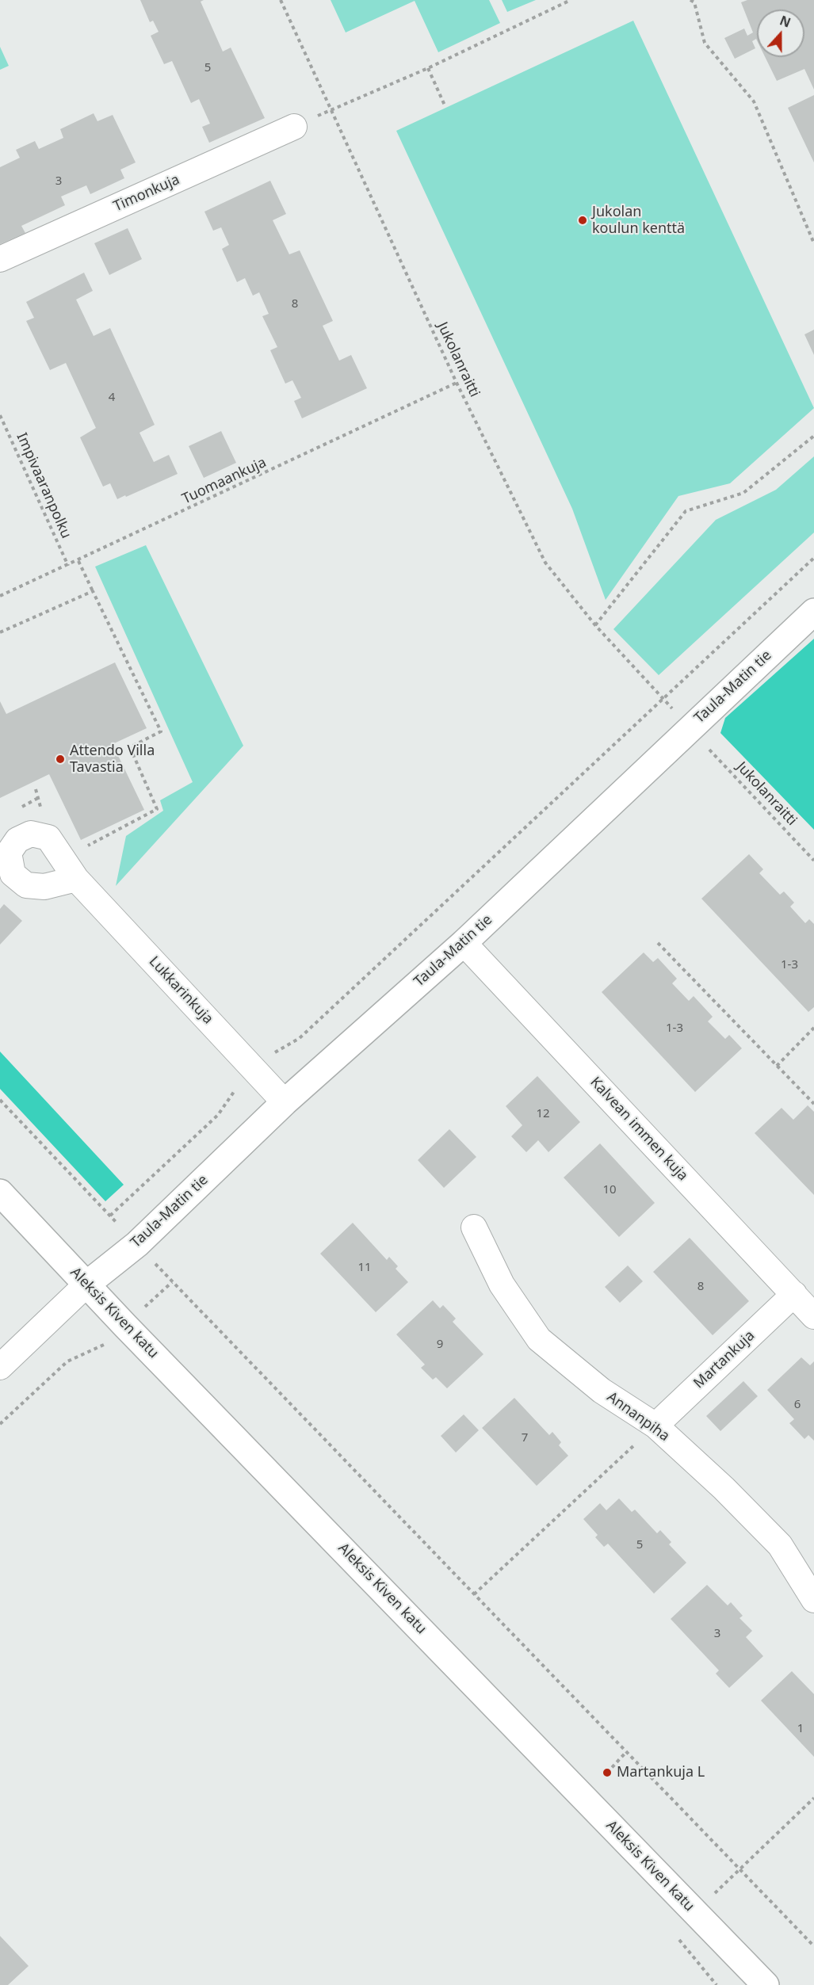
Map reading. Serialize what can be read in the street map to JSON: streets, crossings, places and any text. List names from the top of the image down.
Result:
{
  "streets": {
    "main road": ["Taula-Matin tie", "Aleksis Kiven katu"],
    "street": [
      "Timonkuja",
      "Lukkarinkuja",
      "Kalvean immen kuja",
      "Martankuja",
      "Annanpiha"
    ],
    "path": ["Jukolanraitti", "Tuomaankuja", "Impivaaranpolku"]
  },
  "crossings": [
    ["Jukolanraitti", "Tuomaankuja"],
    ["Tuomaankuja", "Impivaaranpolku"],
    ["Taula-Matin tie", "Lukkarinkuja"],
    ["Taula-Matin tie", "Kalvean immen kuja"],
    ["Taula-Matin tie", "Aleksis Kiven katu"],
    ["Kalvean immen kuja", "Martankuja"],
    ["Martankuja", "Annanpiha"]
  ],
  "places": ["Jukolan koulun kenttä", "Attendo Villa Tavastia", "Martankuja L"],
  "house_numbers": [
    "5",
    "3",
    "8",
    "4",
    "1-3",
    "1-3",
    "12",
    "10",
    "11",
    "8",
    "9",
    "6",
    "7",
    "5",
    "3",
    "1"
  ],
  "north": "top"
}
